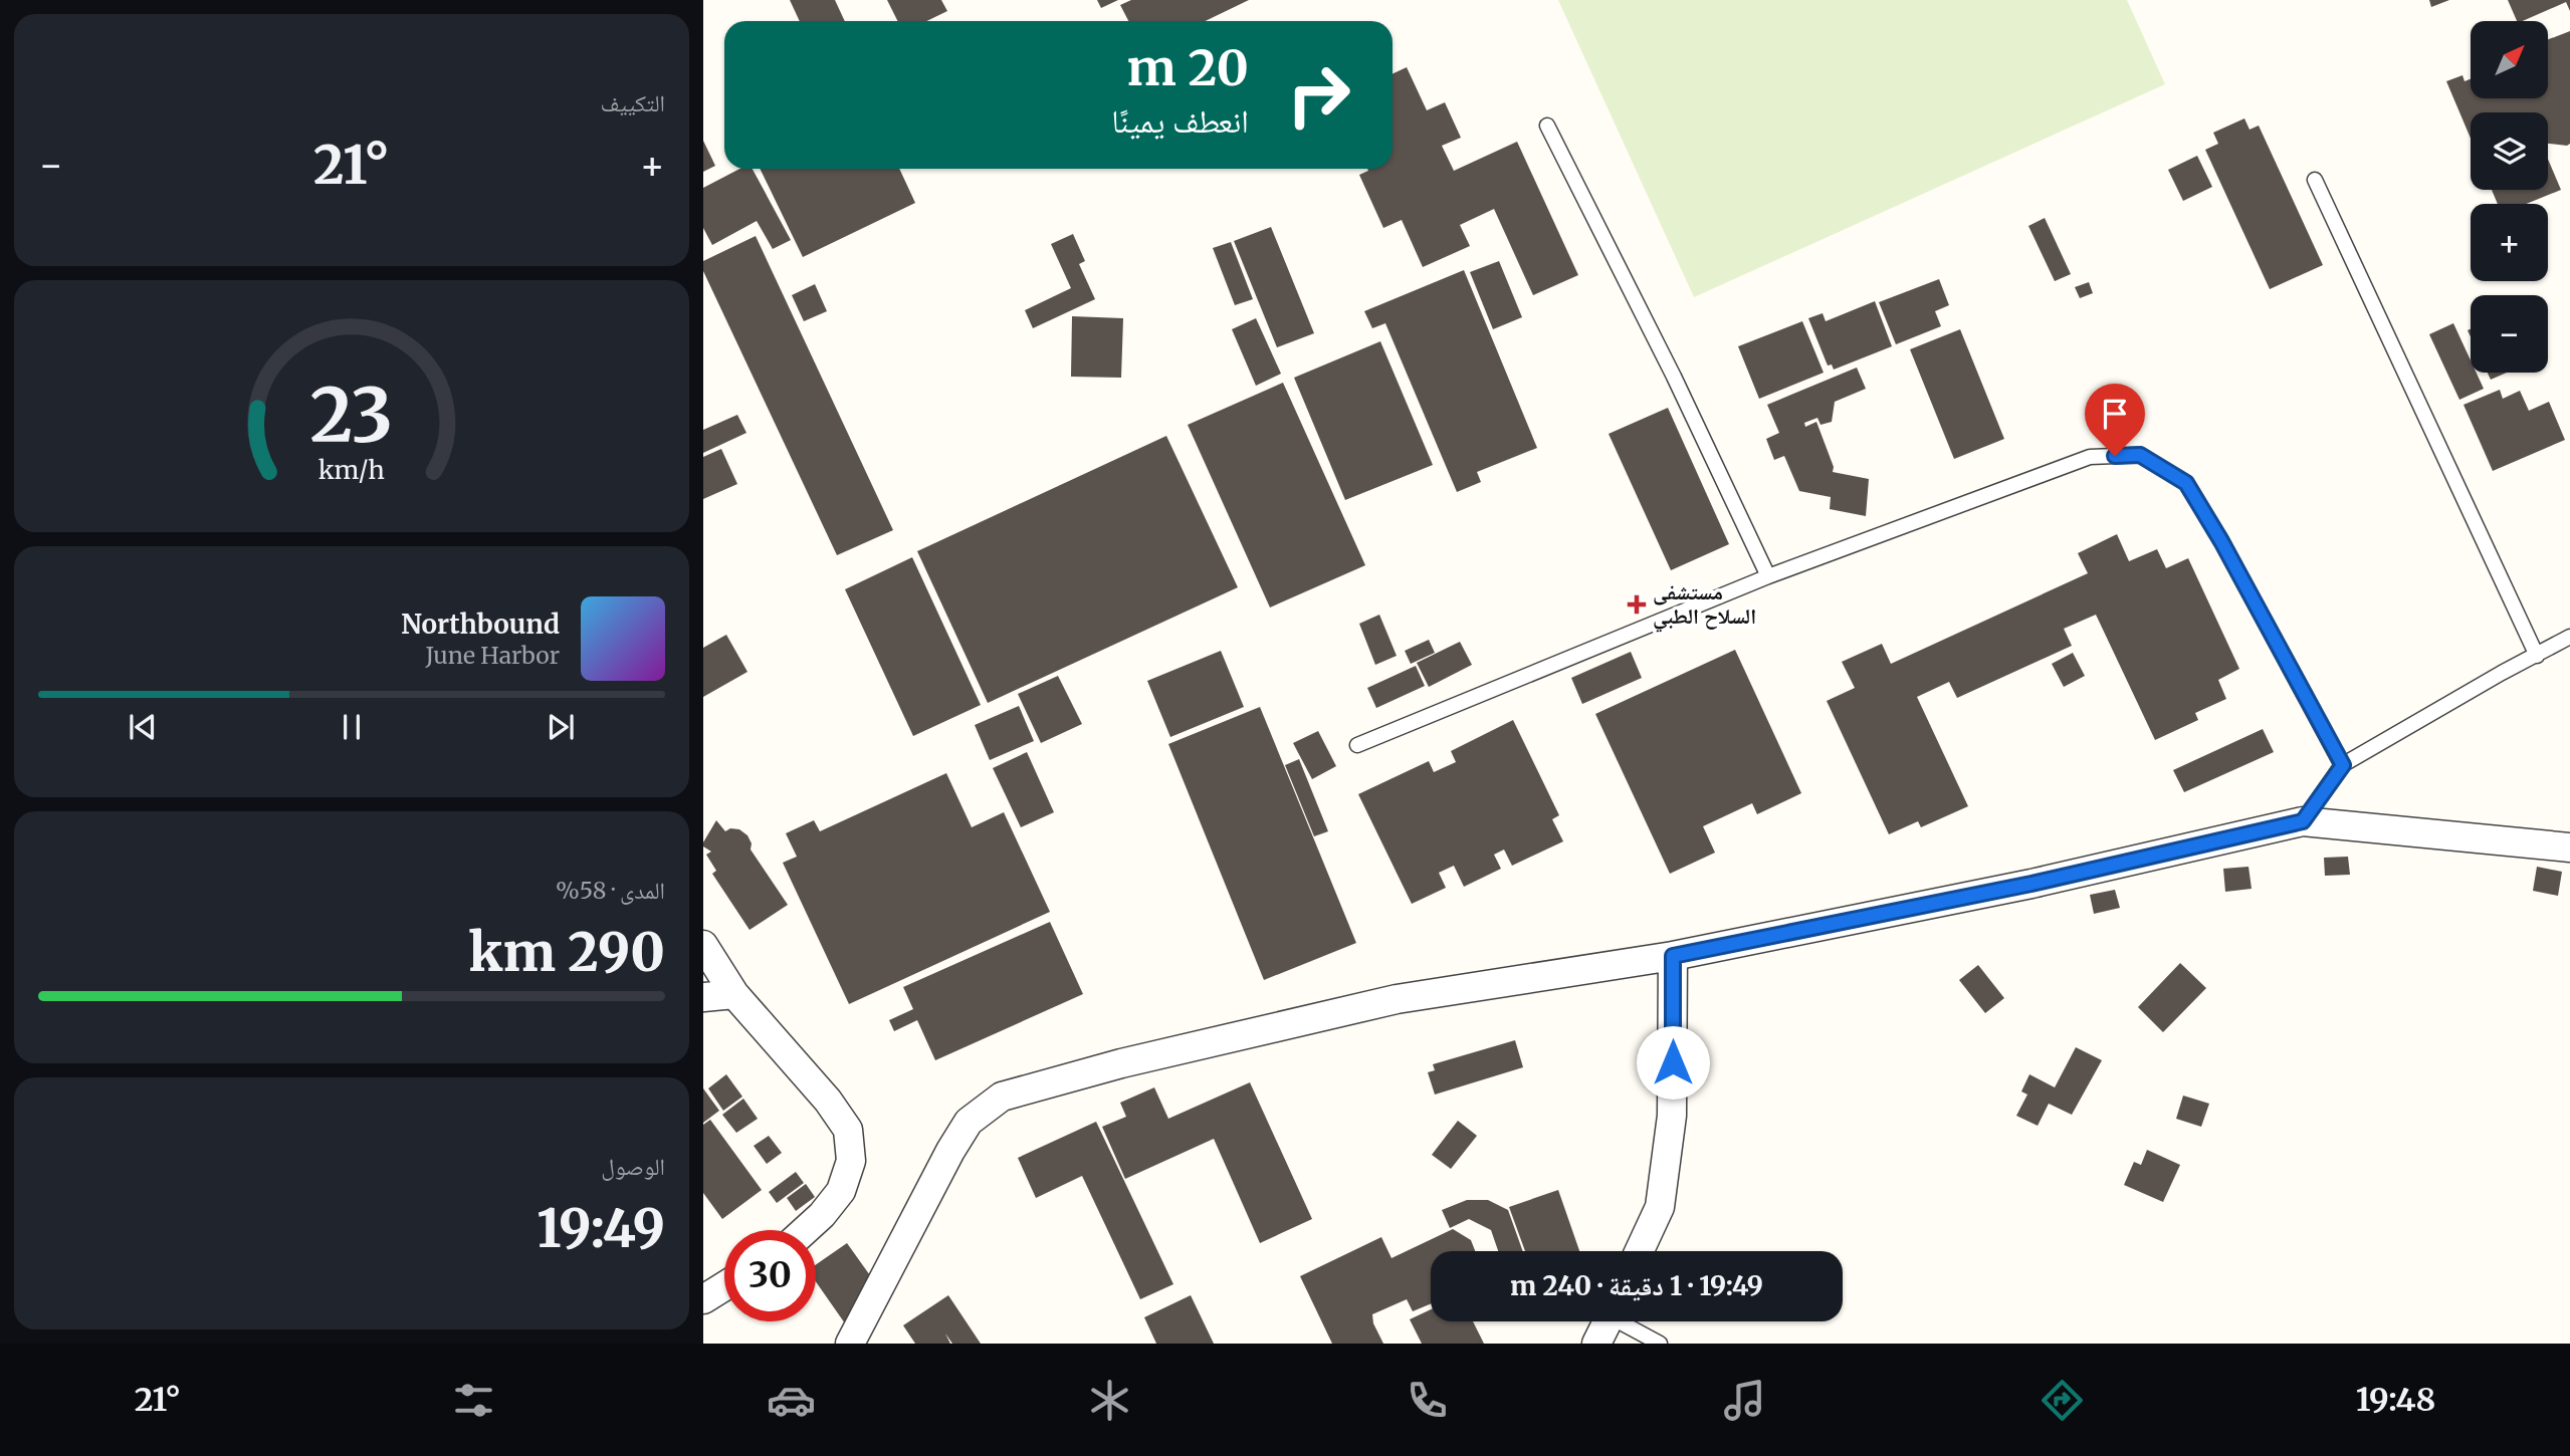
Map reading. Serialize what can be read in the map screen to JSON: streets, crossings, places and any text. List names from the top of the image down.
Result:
{
  "places": {
    "health": ["مستشفى السلاح الطبي"]
  },
  "north": "top right",
  "page": {
    "tile": [
      "التكييف",
      ["المدى · 58%", "290 km"],
      ["الوصول", "19:49"]
    ],
    "map_buttons": ["+", "−"],
    "turn": ["20 m", "انعطف يمينًا"],
    "heat": ["−", "21°", "+"],
    "song": ["Northbound", "June Harbor"],
    "limit": "30",
    "trip": "19:49 · 1 دقيقة · 240 m",
    "tabs": ["19:48", "21°"],
    "gauge": ["23", "km/h"]
  }
}
